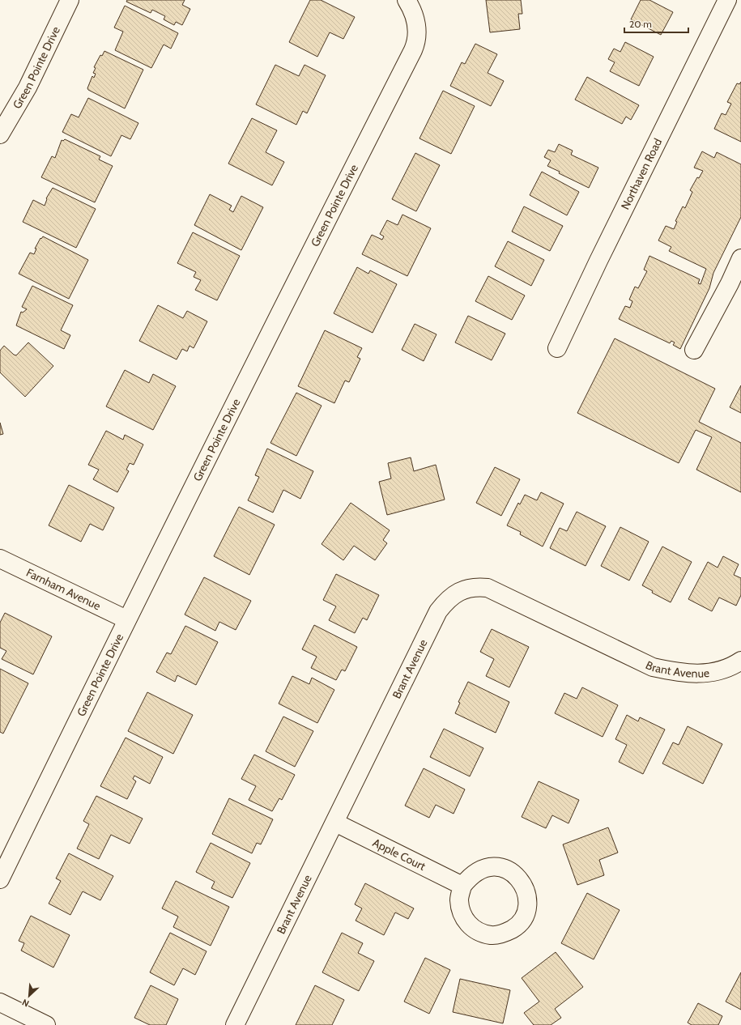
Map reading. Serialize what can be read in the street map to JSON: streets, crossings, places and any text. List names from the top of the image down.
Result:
{
  "streets": {
    "street": [
      "Green Pointe Drive",
      "Northaven Road",
      "Farnham Avenue",
      "Brant Avenue",
      "Apple Court"
    ]
  },
  "crossings": [
    ["Green Pointe Drive", "Farnham Avenue"],
    ["Brant Avenue", "Apple Court"]
  ],
  "scale_bar": "20 m",
  "north": "bottom left"
}
